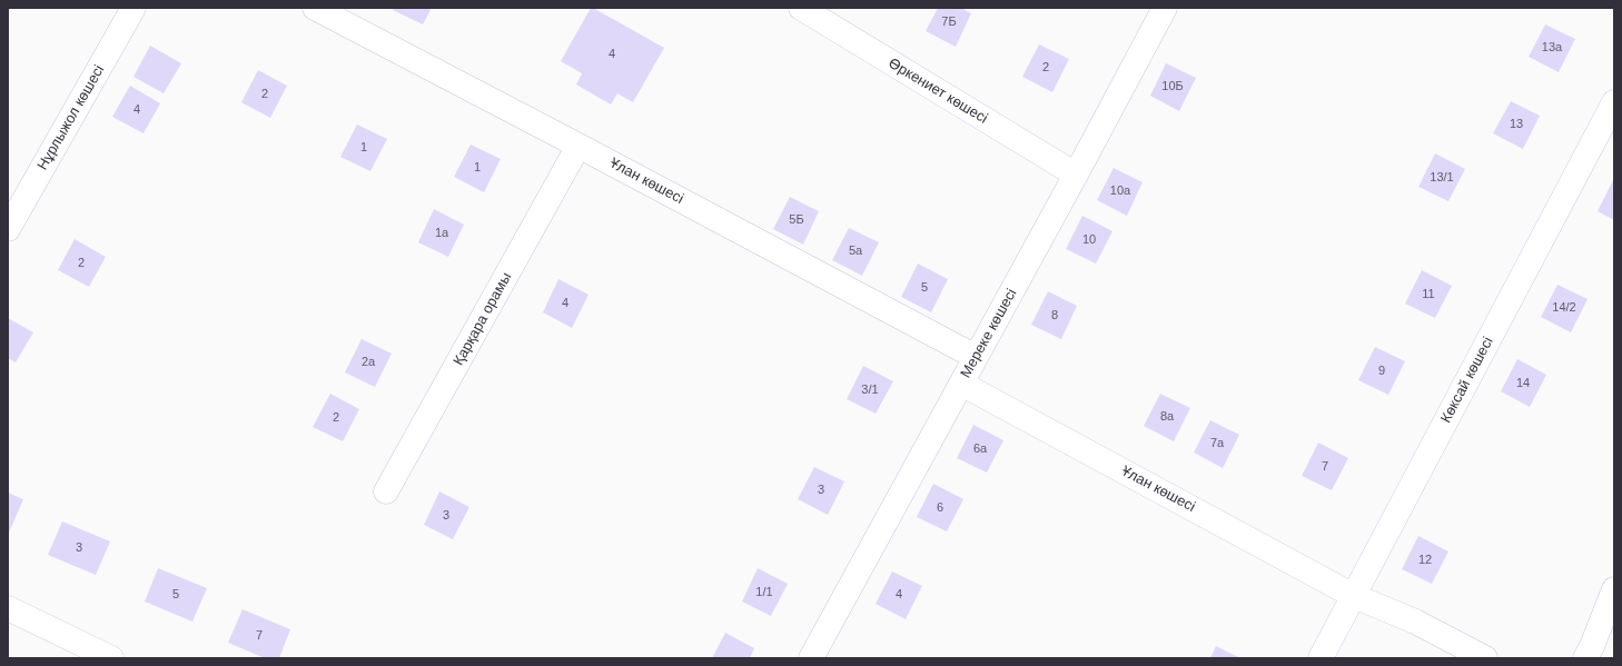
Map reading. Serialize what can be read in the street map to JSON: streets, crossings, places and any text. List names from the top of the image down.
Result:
{
  "streets": {
    "street": [
      "Өркениет көшесі",
      "Нұрлыжол көшесі",
      "Ұлан көшесі",
      "Қарқара орамы",
      "Мереке көшесі",
      "Көксай көшесі"
    ]
  },
  "crossings": [
    ["Өркениет көшесі", "Мереке көшесі"],
    ["Ұлан көшесі", "Қарқара орамы"],
    ["Ұлан көшесі", "Мереке көшесі"],
    ["Ұлан көшесі", "Көксай көшесі"]
  ],
  "house_numbers": [
    "7Б",
    "13а",
    "4",
    "2",
    "10Б",
    "2",
    "4",
    "13",
    "1",
    "1",
    "13/1",
    "10а",
    "5Б",
    "1а",
    "10",
    "5а",
    "2",
    "5",
    "11",
    "4",
    "14/2",
    "8",
    "2а",
    "9",
    "14",
    "3/1",
    "8а",
    "2",
    "7а",
    "6а",
    "7",
    "3",
    "6",
    "3",
    "3",
    "12",
    "1/1",
    "5",
    "4",
    "7"
  ]
}
